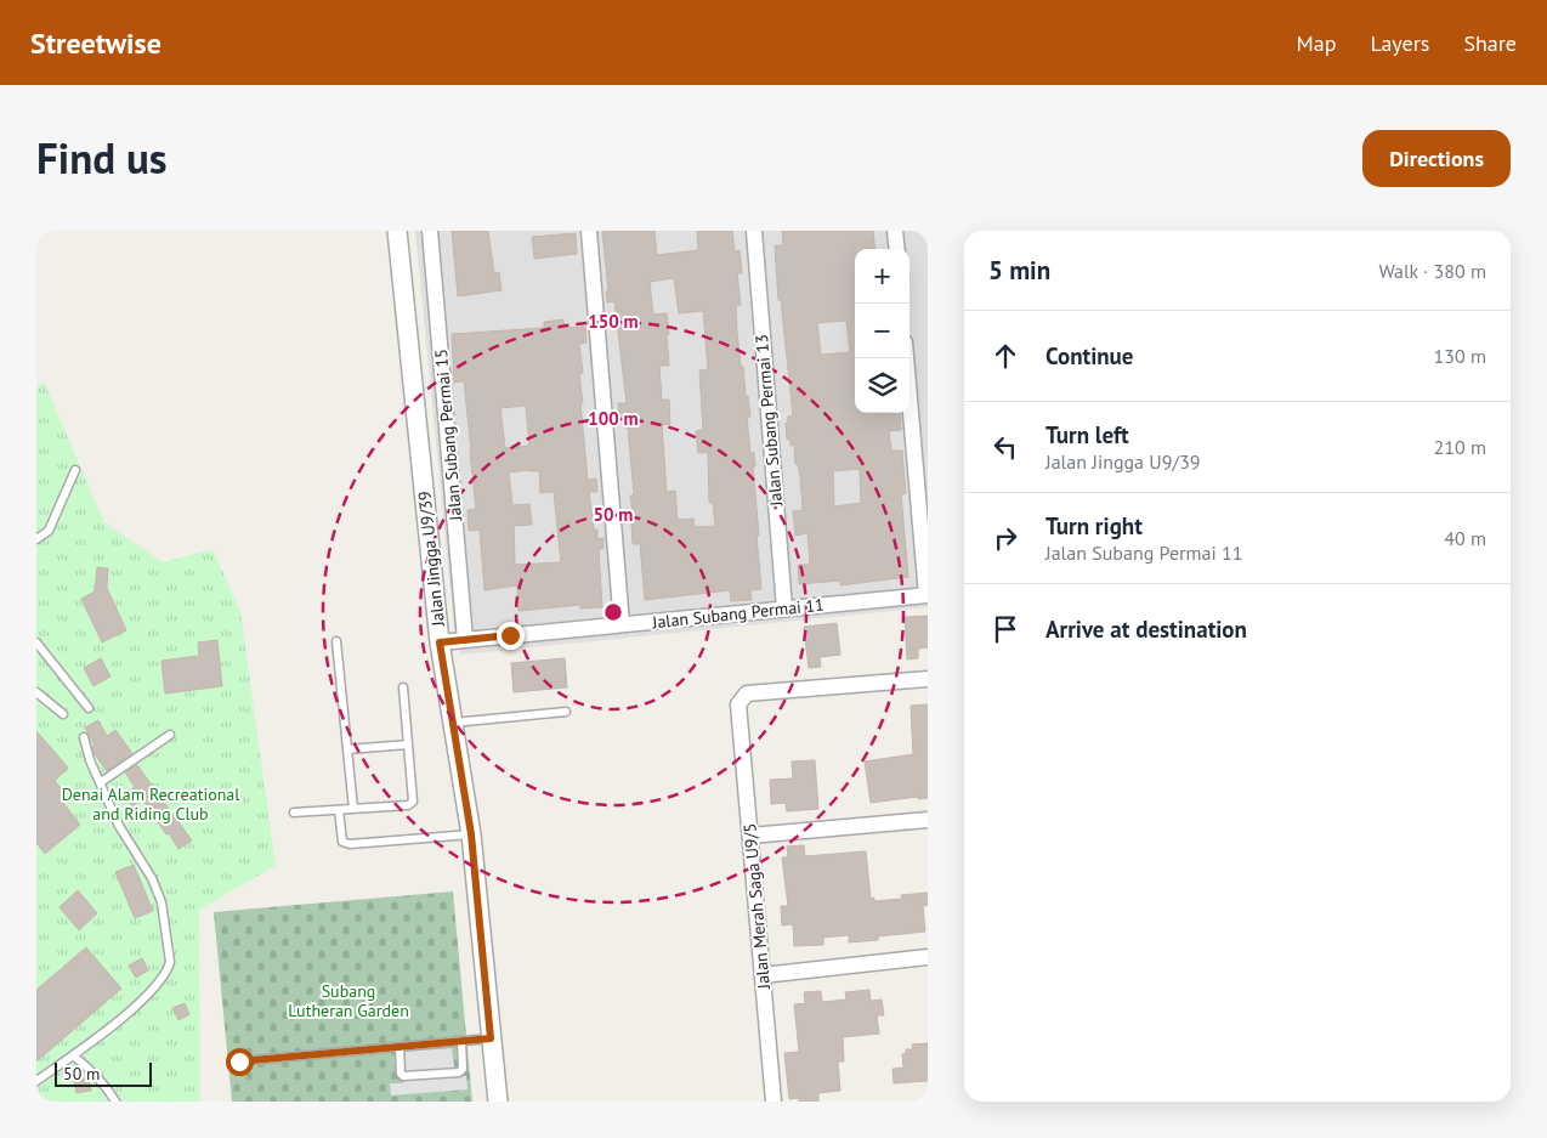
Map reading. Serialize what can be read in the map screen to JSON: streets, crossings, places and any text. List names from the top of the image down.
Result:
{
  "streets": {
    "street": [
      "Jalan Subang Permai 13",
      "Jalan Subang Permai 15",
      "Jalan Jingga U9/39",
      "Jalan Subang Permai 11",
      "Jalan Merah Saga U9/5"
    ]
  },
  "crossings": [
    ["Jalan Subang Permai 13", "Jalan Subang Permai 11"],
    ["Jalan Subang Permai 15", "Jalan Subang Permai 11"],
    ["Jalan Jingga U9/39", "Jalan Subang Permai 11"]
  ],
  "parks": ["Denai Alam Recreational and Riding Club", "Subang Lutheran Garden"],
  "scale_bar": "50 m",
  "page": {
    "header": "Streetwise",
    "nav": ["Map", "Layers", "Share"],
    "title": "Find us",
    "buttons": "Directions",
    "heading": ["5 min", "Walk · 380 m"],
    "map_buttons": ["+", "−"],
    "list": [
      ["Continue", "130 m"],
      ["Turn left", "Jalan Jingga U9/39", "210 m"],
      ["Turn right", "Jalan Subang Permai 11", "40 m"],
      "Arrive at destination"
    ],
    "scale": "50 m"
  },
  "rings": ["150 m", "100 m", "50 m"]
}
